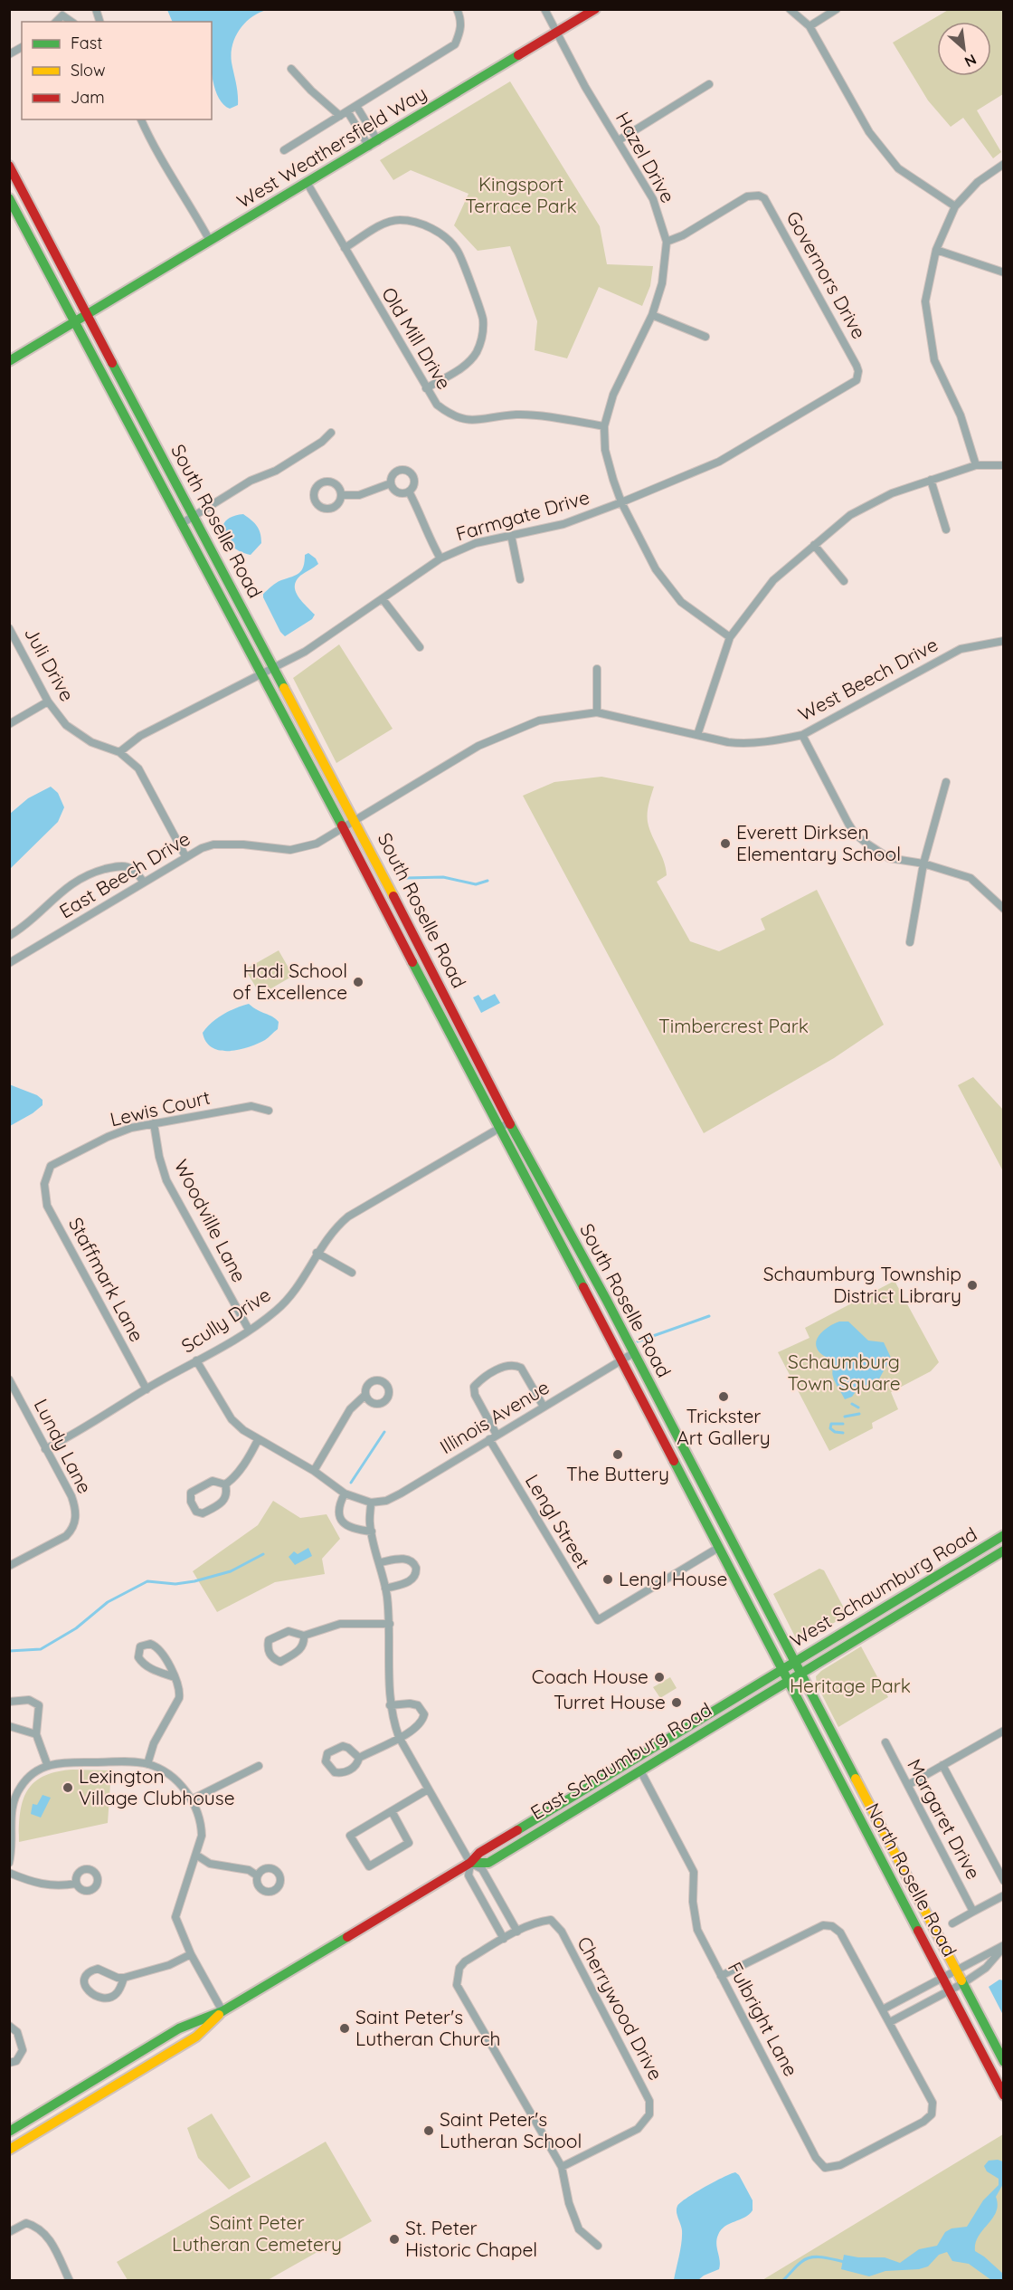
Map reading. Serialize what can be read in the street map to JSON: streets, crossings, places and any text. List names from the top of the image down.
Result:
{
  "streets": {
    "main road": [
      "West Weathersfield Way",
      "South Roselle Road",
      "West Schaumburg Road",
      "East Schaumburg Road",
      "North Roselle Road"
    ],
    "street": [
      "Hazel Drive",
      "Governors Drive",
      "Old Mill Drive",
      "Farmgate Drive",
      "Juli Drive",
      "West Beech Drive",
      "East Beech Drive",
      "Lewis Court",
      "Woodville Lane",
      "Staffmark Lane",
      "Scully Drive",
      "Illinois Avenue",
      "Lundy Lane",
      "Lengl Street",
      "Margaret Drive",
      "Cherrywood Drive",
      "Fulbright Lane"
    ]
  },
  "crossings": [
    ["West Weathersfield Way", "Hazel Drive"],
    ["West Weathersfield Way", "Old Mill Drive"],
    ["West Weathersfield Way", "South Roselle Road"],
    ["Hazel Drive", "Governors Drive"],
    ["Hazel Drive", "Old Mill Drive"],
    ["Governors Drive", "Farmgate Drive"],
    ["Farmgate Drive", "South Roselle Road"],
    ["Farmgate Drive", "Juli Drive"],
    ["South Roselle Road", "West Beech Drive"],
    ["South Roselle Road", "East Beech Drive"],
    ["South Roselle Road", "Scully Drive"],
    ["South Roselle Road", "Illinois Avenue"],
    ["South Roselle Road", "Lengl Street"],
    ["South Roselle Road", "West Schaumburg Road"],
    ["South Roselle Road", "East Schaumburg Road"],
    ["South Roselle Road", "North Roselle Road"],
    ["Juli Drive", "East Beech Drive"],
    ["West Beech Drive", "East Beech Drive"],
    ["Lewis Court", "Woodville Lane"],
    ["Lewis Court", "Staffmark Lane"],
    ["Woodville Lane", "Scully Drive"],
    ["Staffmark Lane", "Scully Drive"],
    ["Scully Drive", "Lundy Lane"],
    ["Illinois Avenue", "Lengl Street"],
    ["West Schaumburg Road", "East Schaumburg Road"],
    ["West Schaumburg Road", "North Roselle Road"],
    ["East Schaumburg Road", "North Roselle Road"],
    ["East Schaumburg Road", "Fulbright Lane"]
  ],
  "parks": [
    "Kingsport Terrace Park",
    "Timbercrest Park",
    "Schaumburg Town Square",
    "Heritage Park",
    "Saint Peter Lutheran Cemetery"
  ],
  "places": [
    "Everett Dirksen Elementary School",
    "Hadi School of Excellence",
    "Schaumburg Township District Library",
    "Trickster Art Gallery",
    "The Buttery",
    "Lengl House",
    "Coach House",
    "Turret House",
    "Lexington Village Clubhouse",
    "Saint Peter's Lutheran Church",
    "Saint Peter's Lutheran School",
    "St. Peter Historic Chapel"
  ],
  "legend": ["Fast", "Slow", "Jam"],
  "north": "bottom right"
}
